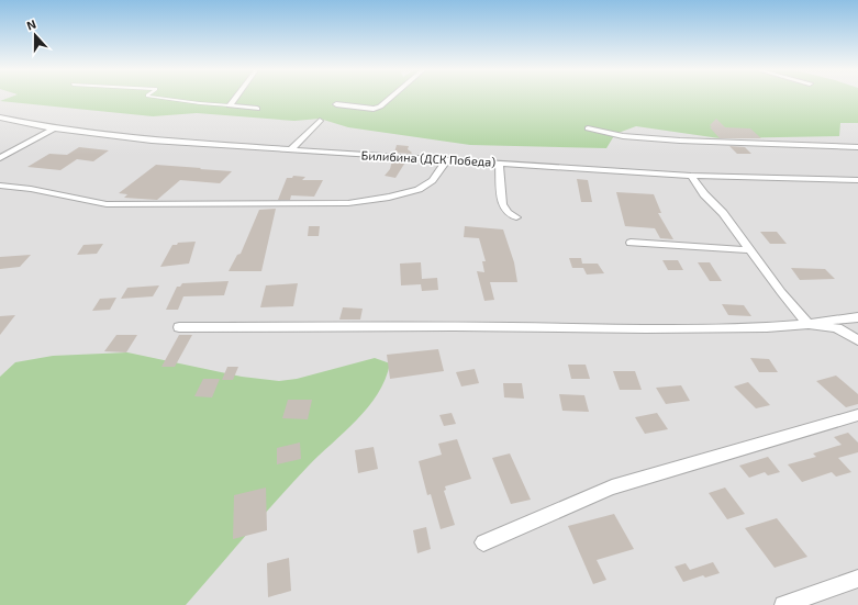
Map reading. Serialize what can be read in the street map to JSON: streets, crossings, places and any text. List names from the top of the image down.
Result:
{
  "streets": {
    "street": ["Билибина (ДСК Победа)"]
  },
  "north": "top"
}
